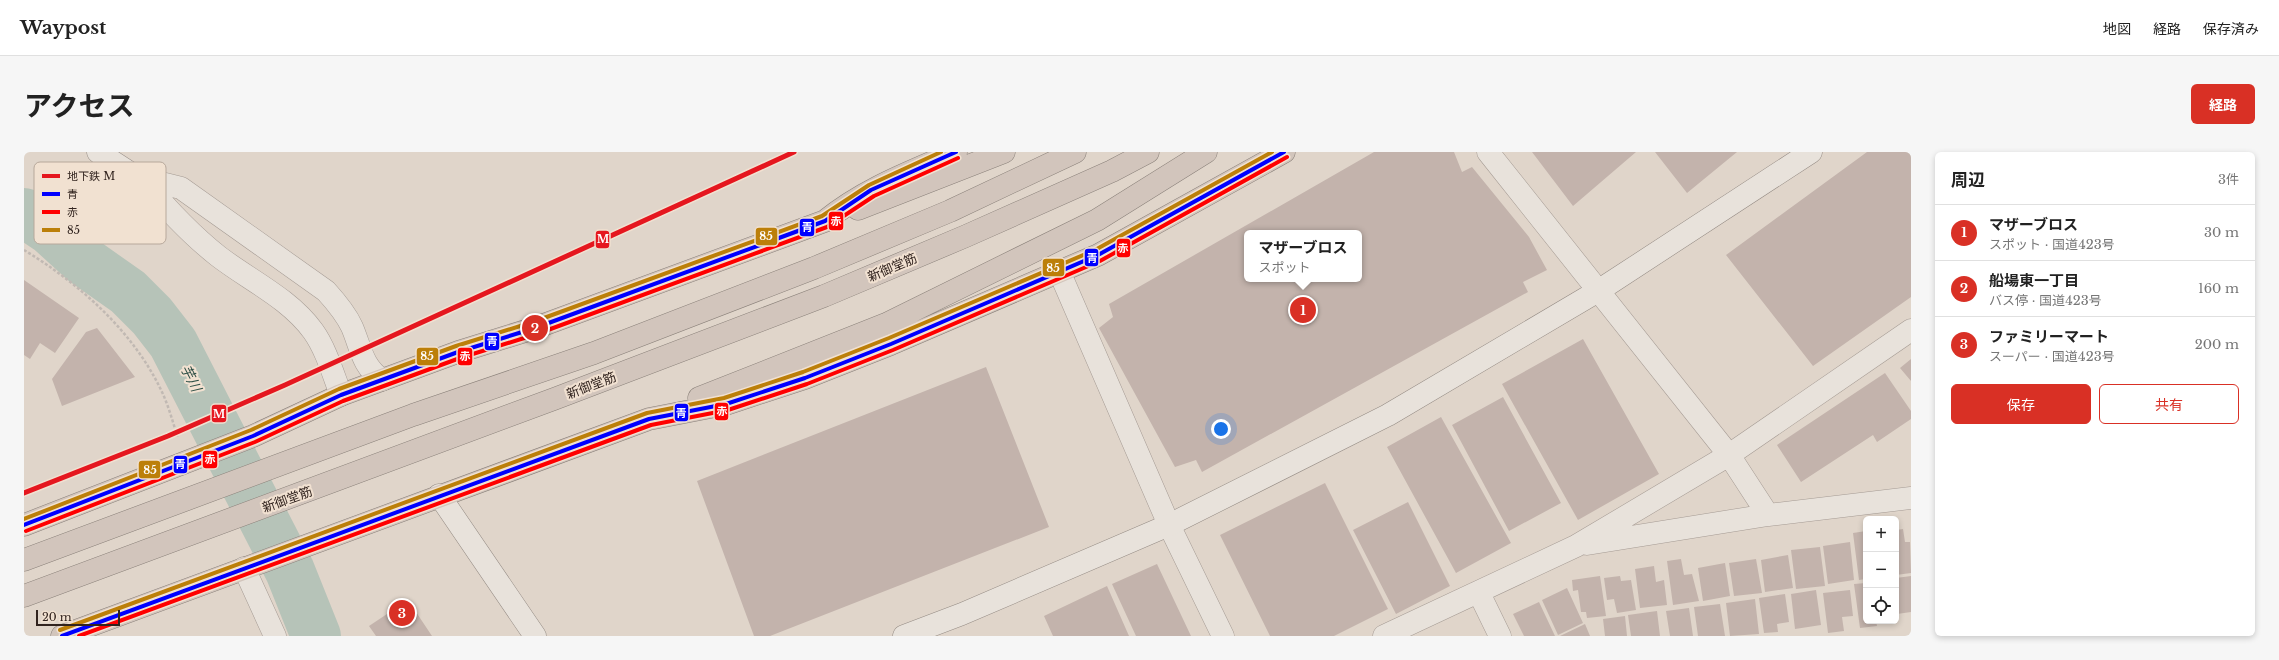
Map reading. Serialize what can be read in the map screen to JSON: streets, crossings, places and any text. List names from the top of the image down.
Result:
{
  "streets": {
    "highway": ["新御堂筋"]
  },
  "water": ["芋川"],
  "lines": [
    "metro line M",
    "transit line 青",
    "transit line 85",
    "transit line 赤"
  ],
  "legend": [
    "地下鉄 M",
    "青",
    "赤",
    "85"
  ],
  "scale_bar": "20 m",
  "page": {
    "header": "Waypost",
    "nav": ["地図", "経路", "保存済み"],
    "title": "アクセス",
    "buttons": [
      "経路",
      ["保存", "共有"]
    ],
    "heading": ["周辺", "3件"],
    "list": [
      {
        "mark": "1",
        "name": "マザーブロス",
        "note": "スポット · 国道423号",
        "value": "30 m"
      },
      {
        "mark": "2",
        "name": "船場東一丁目",
        "note": "バス停 · 国道423号",
        "value": "160 m"
      },
      {
        "mark": "3",
        "name": "ファミリーマート",
        "note": "スーパー · 国道423号",
        "value": "200 m"
      }
    ],
    "popup": ["マザーブロス", "スポット"],
    "pins": ["1", "2", "3"],
    "map_buttons": ["+", "−"],
    "scale": "20 m"
  }
}
